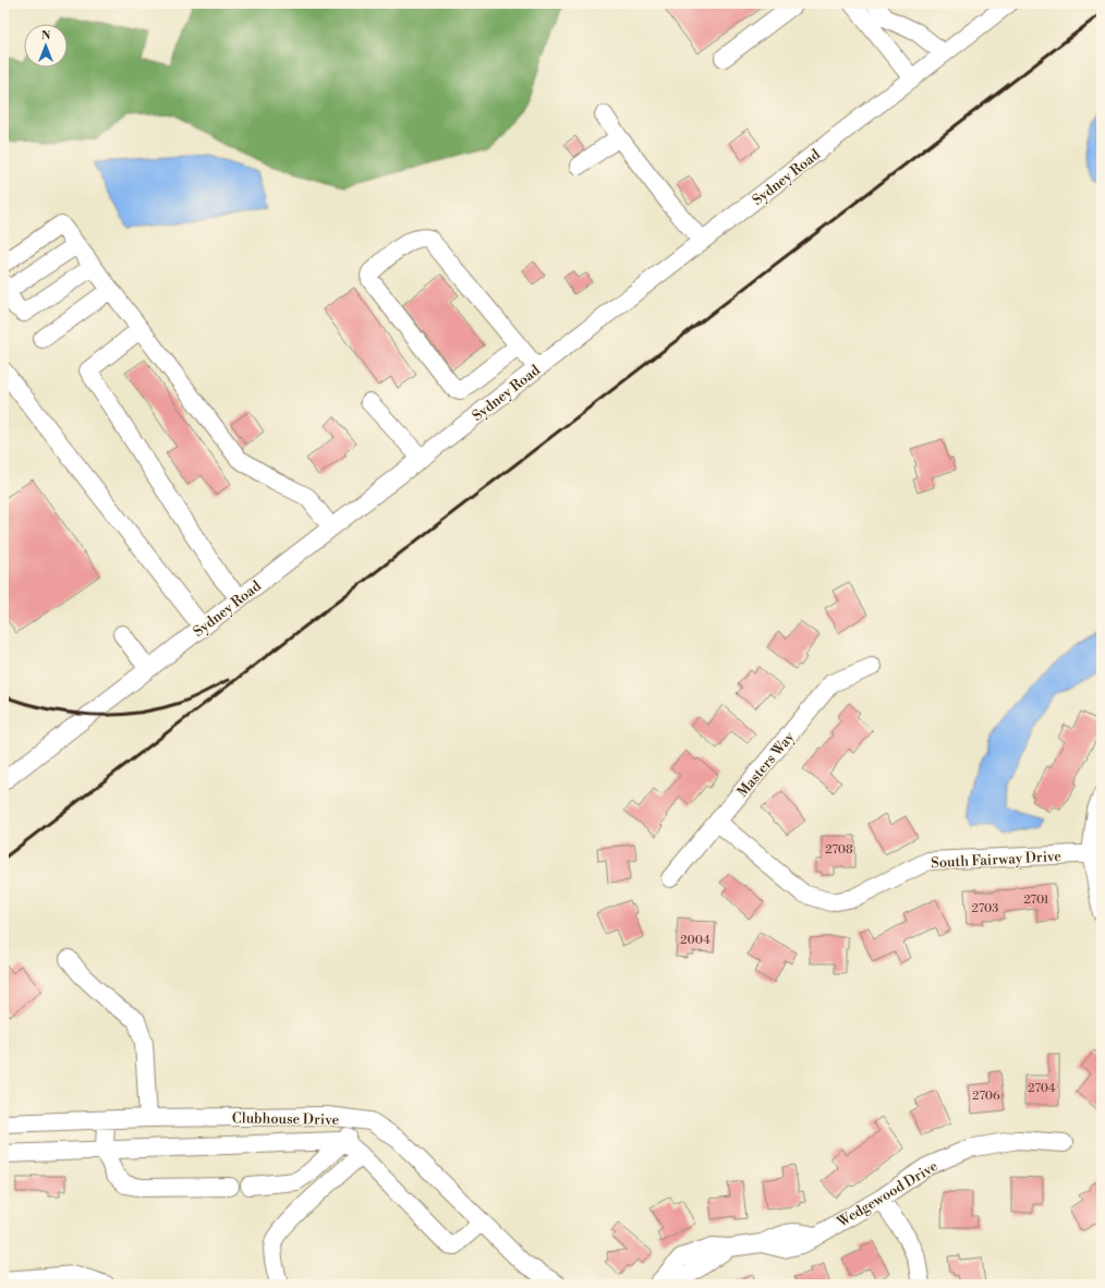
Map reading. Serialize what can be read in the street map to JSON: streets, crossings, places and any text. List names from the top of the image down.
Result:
{
  "streets": {
    "street": [
      "Sydney Road",
      "Masters Way",
      "South Fairway Drive",
      "Clubhouse Drive",
      "Wedgewood Drive"
    ]
  },
  "crossings": [
    ["Masters Way", "South Fairway Drive"]
  ],
  "house_numbers": [
    "2708",
    "2701",
    "2703",
    "2004",
    "2704",
    "2706"
  ],
  "north": "top"
}
